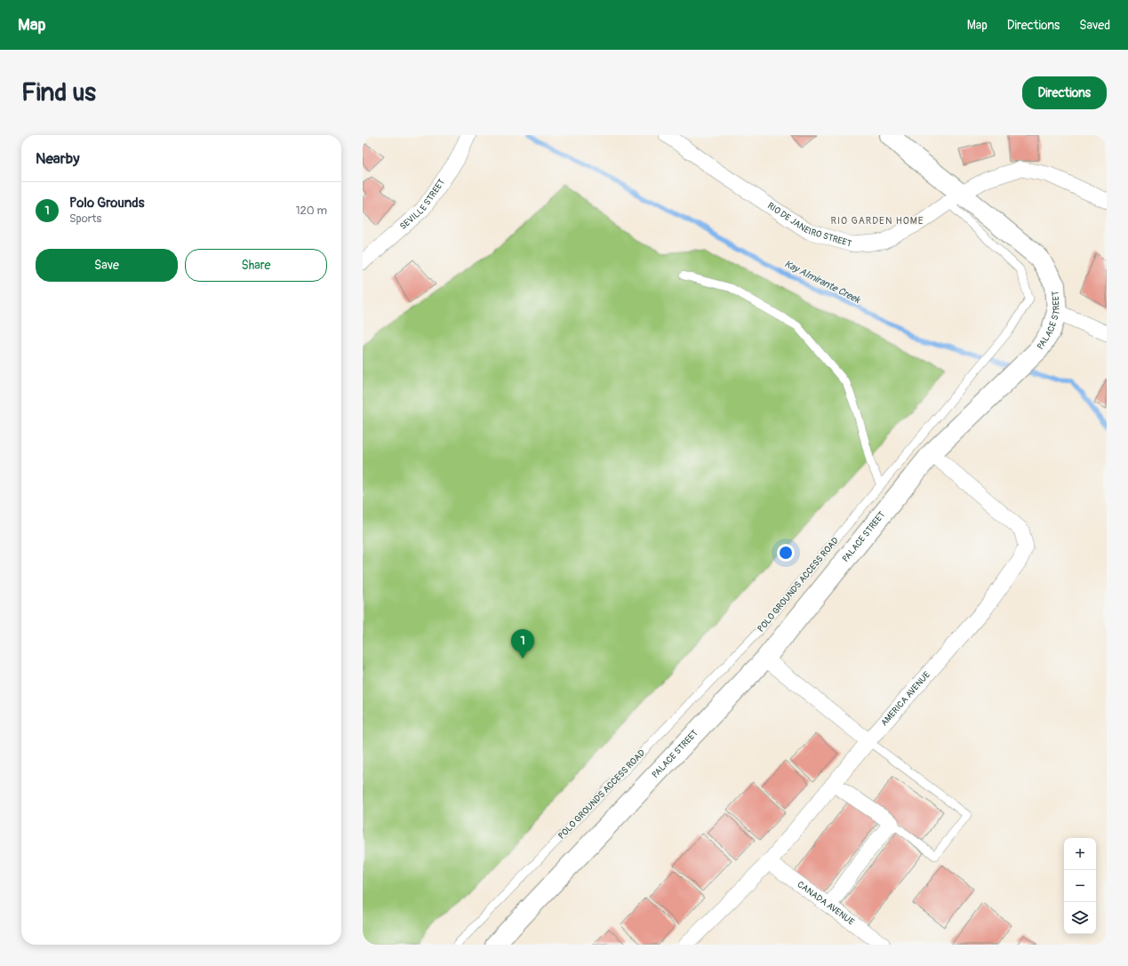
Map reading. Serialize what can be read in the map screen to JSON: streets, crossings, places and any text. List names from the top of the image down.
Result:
{
  "streets": {
    "street": [
      "SEVILLE STREET",
      "RIO DE JANEIRO STREET",
      "PALACE STREET",
      "AMERICA AVENUE",
      "CANADA AVENUE"
    ],
    "lane": ["POLO GROUNDS ACCESS ROAD"]
  },
  "crossings": [
    ["RIO DE JANEIRO STREET", "PALACE STREET"],
    ["RIO DE JANEIRO STREET", "POLO GROUNDS ACCESS ROAD"],
    ["PALACE STREET", "POLO GROUNDS ACCESS ROAD"],
    ["PALACE STREET", "AMERICA AVENUE"],
    ["POLO GROUNDS ACCESS ROAD", "AMERICA AVENUE"],
    ["AMERICA AVENUE", "CANADA AVENUE"]
  ],
  "districts": ["RIO GARDEN HOME"],
  "water": ["Kay Almirante Creek"],
  "page": {
    "header": "Map",
    "nav": ["Map", "Directions", "Saved"],
    "buttons": [
      "Directions",
      ["Save", "Share"]
    ],
    "title": "Find us",
    "heading": "Nearby",
    "list": [
      {
        "mark": "1",
        "name": "Polo Grounds",
        "note": "Sports",
        "value": "120 m"
      }
    ],
    "pins": "1",
    "map_buttons": ["+", "−"]
  }
}
